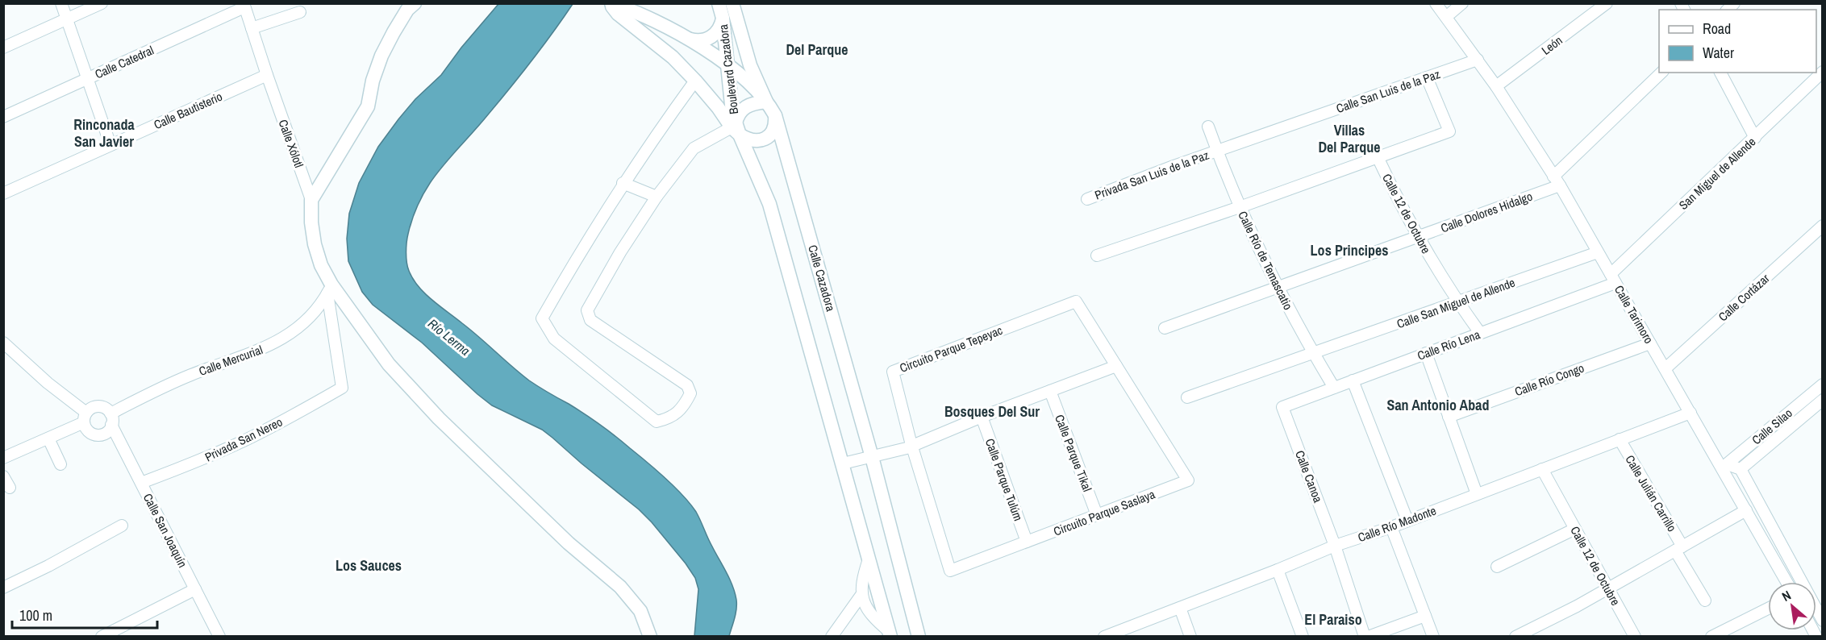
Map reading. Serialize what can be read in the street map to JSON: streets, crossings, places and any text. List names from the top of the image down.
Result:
{
  "streets": {
    "street": [
      "León",
      "Calle Catedral",
      "Boulevard Cazadora",
      "Calle San Luis de la Paz",
      "Calle Bautisterio",
      "Calle Xólotl",
      "San Miguel de Allende",
      "Privada San Luis de la Paz",
      "Calle Dolores Hidalgo",
      "Calle 12 de Octubre",
      "Calle Río de Temascatio",
      "Calle Cazadora",
      "Calle Cortázar",
      "Calle San Miguel de Allende",
      "Calle Tarimoro",
      "Calle Río Lena",
      "Circuito Parque Tepeyac",
      "Calle Mercurial",
      "Calle Río Congo",
      "Calle Silao",
      "Privada San Nereo",
      "Calle Parque Tikal",
      "Calle Canoa",
      "Calle Parque Tulúm",
      "Calle Julián Carrillo",
      "Circuito Parque Saslaya",
      "Calle Río Madonte",
      "Calle San Joaquín"
    ]
  },
  "crossings": [
    ["León", "Calle Tarimoro"],
    ["Calle Catedral", "Calle Xólotl"],
    ["Boulevard Cazadora", "Calle Cazadora"],
    ["Calle San Luis de la Paz", "Privada San Luis de la Paz"],
    ["Calle San Luis de la Paz", "Calle 12 de Octubre"],
    ["Calle San Luis de la Paz", "Calle Río de Temascatio"],
    ["Calle San Luis de la Paz", "Calle Tarimoro"],
    ["Calle Bautisterio", "Calle Xólotl"],
    ["Calle Xólotl", "Calle Mercurial"],
    ["Calle Xólotl", "Privada San Nereo"],
    ["San Miguel de Allende", "Calle Tarimoro"],
    ["San Miguel de Allende", "Calle Río Lena"],
    ["Privada San Luis de la Paz", "Calle Río de Temascatio"],
    ["Calle Dolores Hidalgo", "Calle 12 de Octubre"],
    ["Calle Dolores Hidalgo", "Calle Río de Temascatio"],
    ["Calle Dolores Hidalgo", "Calle Tarimoro"],
    ["Calle 12 de Octubre", "Calle San Miguel de Allende"],
    ["Calle 12 de Octubre", "Calle Río Lena"],
    ["Calle 12 de Octubre", "Calle Río Madonte"],
    ["Calle Río de Temascatio", "Calle San Miguel de Allende"],
    ["Calle Río de Temascatio", "Calle Río Lena"],
    ["Calle Cortázar", "Calle Tarimoro"],
    ["Calle San Miguel de Allende", "Calle Tarimoro"],
    ["Calle Tarimoro", "Calle Río Lena"],
    ["Calle Tarimoro", "Calle Río Congo"],
    ["Calle Tarimoro", "Calle Silao"],
    ["Calle Tarimoro", "Calle Río Madonte"],
    ["Calle Río Lena", "Calle Canoa"],
    ["Circuito Parque Tepeyac", "Circuito Parque Saslaya"],
    ["Calle Mercurial", "Privada San Nereo"],
    ["Calle Mercurial", "Calle San Joaquín"],
    ["Privada San Nereo", "Calle San Joaquín"],
    ["Calle Parque Tikal", "Circuito Parque Saslaya"],
    ["Calle Canoa", "Calle Río Madonte"],
    ["Calle Parque Tulúm", "Circuito Parque Saslaya"],
    ["Calle Julián Carrillo", "Calle Río Madonte"]
  ],
  "districts": [
    "Del Parque",
    "Rinconada San Javier",
    "Villas Del Parque",
    "Los Principes",
    "San Antonio Abad",
    "Bosques Del Sur",
    "Los Sauces",
    "El Paraiso"
  ],
  "water": ["Río Lerma"],
  "legend": ["Road", "Water"],
  "scale_bar": "100 m",
  "north": "top left"
}
